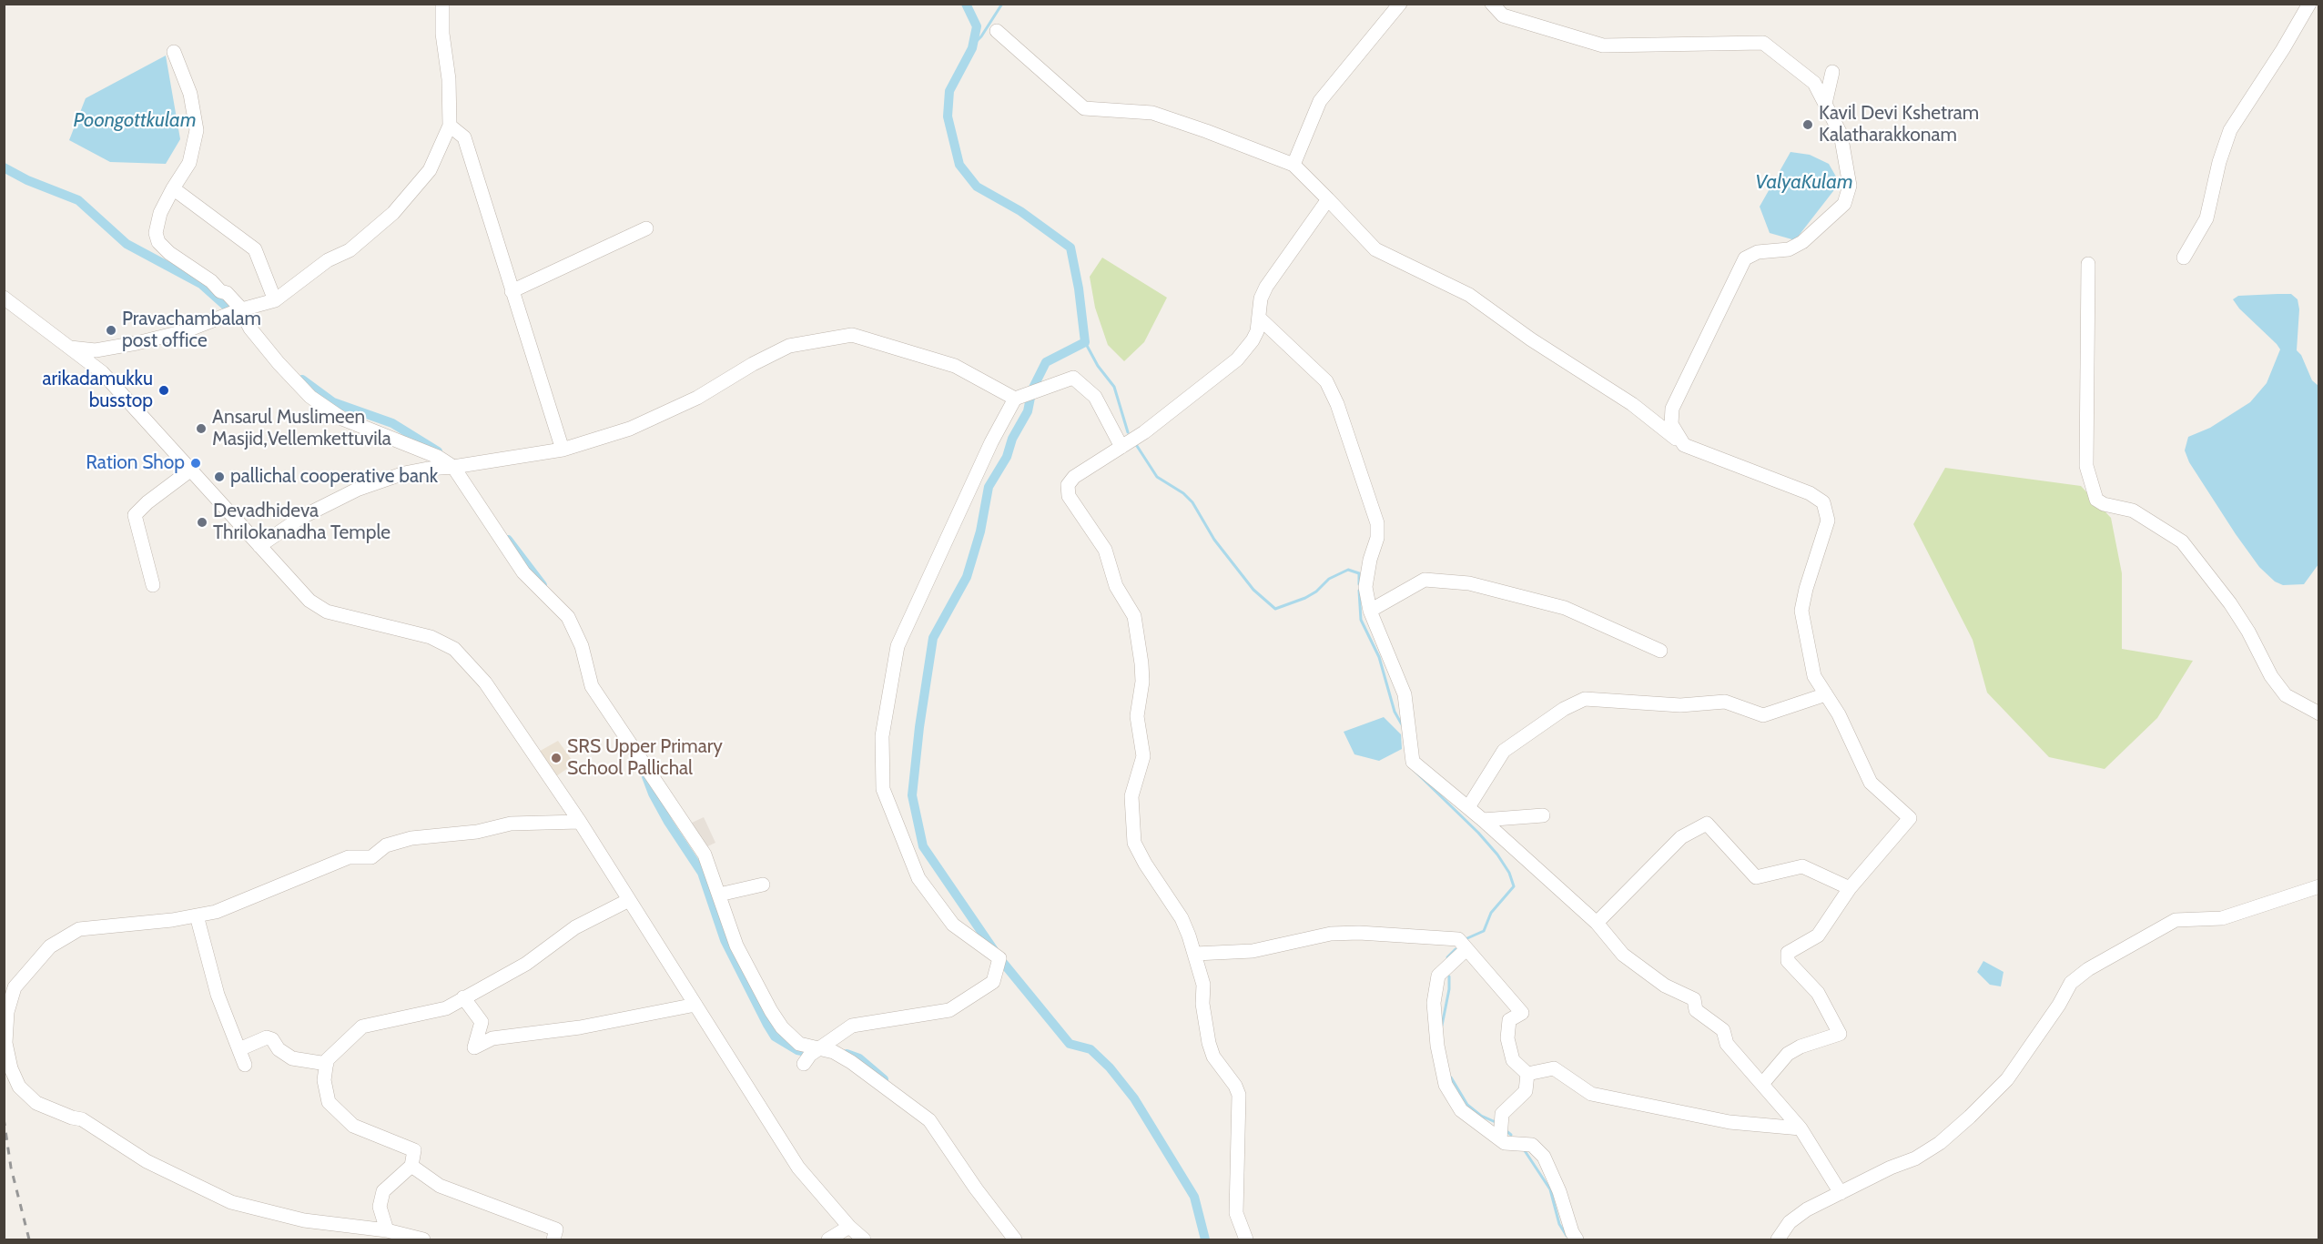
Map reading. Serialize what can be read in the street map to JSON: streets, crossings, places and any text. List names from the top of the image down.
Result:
{
  "water": ["Poongottkulam", "ValyaKulam"],
  "places": [
    "Kavil Devi Kshetram Kalatharakkonam",
    "Pravachambalam post office",
    "arikadamukku busstop",
    "Ansarul Muslimeen Masjid,Vellemkettuvila",
    "Ration Shop",
    "pallichal cooperative bank",
    "Devadhideva Thrilokanadha Temple",
    "SRS Upper Primary School Pallichal"
  ]
}
